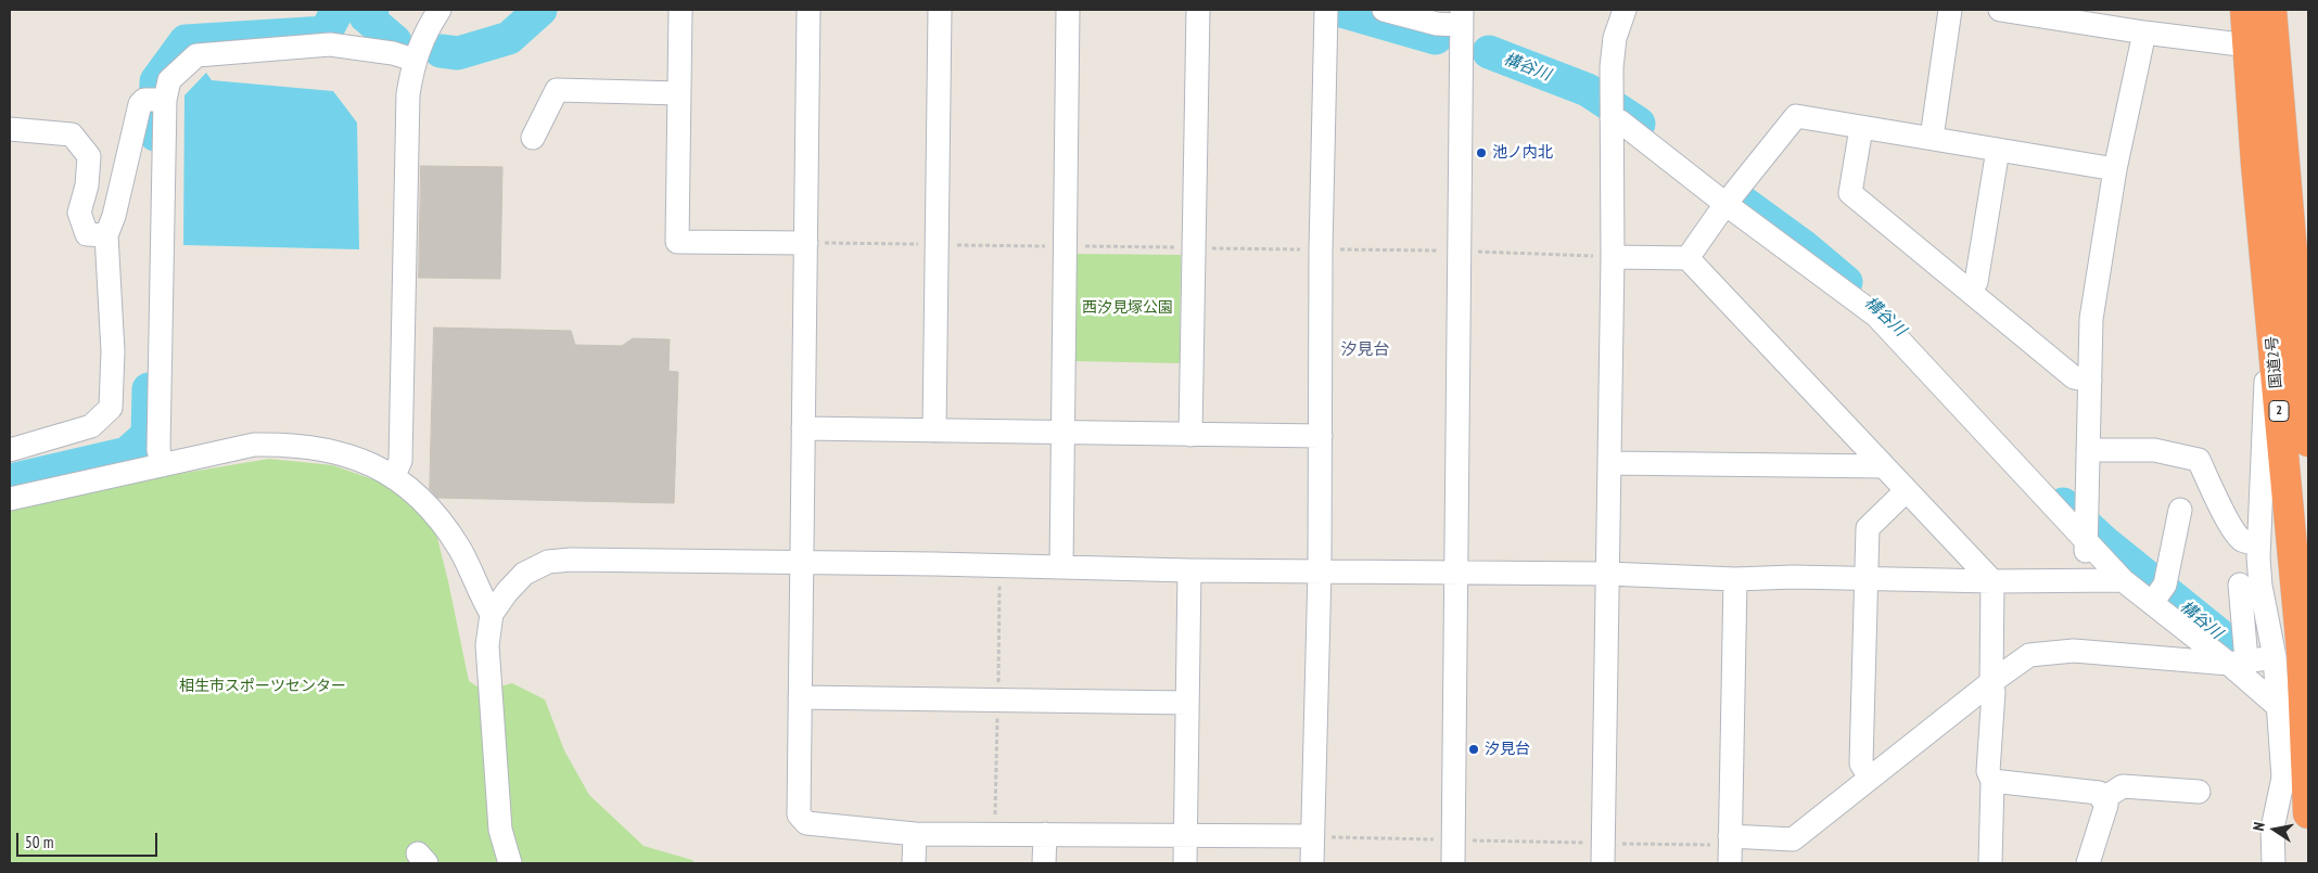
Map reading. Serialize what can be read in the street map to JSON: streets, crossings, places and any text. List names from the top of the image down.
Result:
{
  "streets": {
    "highway": ["国道2号", "2"]
  },
  "districts": ["汐見台"],
  "water": ["構谷川"],
  "parks": ["西汐見塚公園", "相生市スポーツセンター"],
  "places": ["池ノ内北", "汐見台"],
  "scale_bar": "50 m",
  "north": "left"
}
